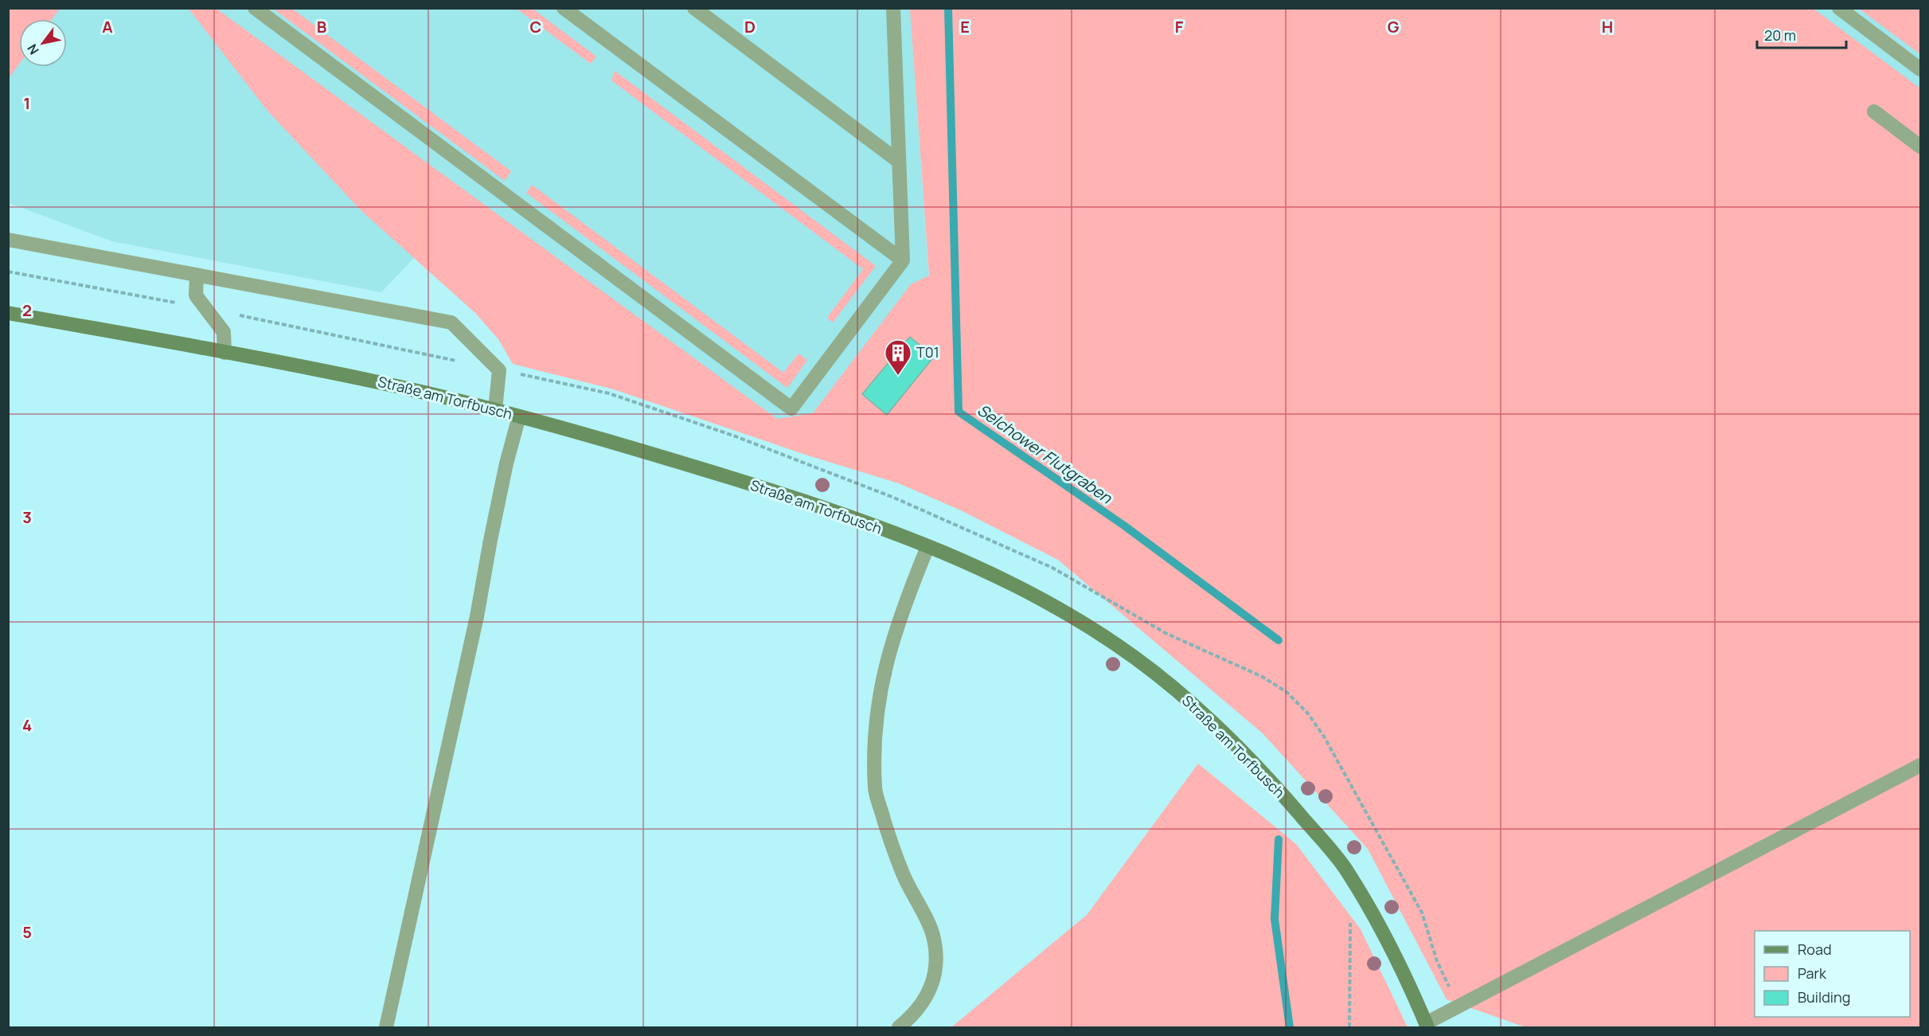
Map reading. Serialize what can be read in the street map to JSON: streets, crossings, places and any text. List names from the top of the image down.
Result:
{
  "streets": {
    "street": ["Straße am Torfbusch"]
  },
  "water": ["Selchower Flutgraben"],
  "places": {
    "building": ["T01"]
  },
  "legend": ["Road", "Park", "Building"],
  "scale_bar": "20 m",
  "north": "bottom left",
  "grid": {
    "columns": [
      "A",
      "B",
      "C",
      "D",
      "E",
      "F",
      "G",
      "H"
    ],
    "rows": [
      "1",
      "2",
      "3",
      "4",
      "5"
    ]
  }
}
